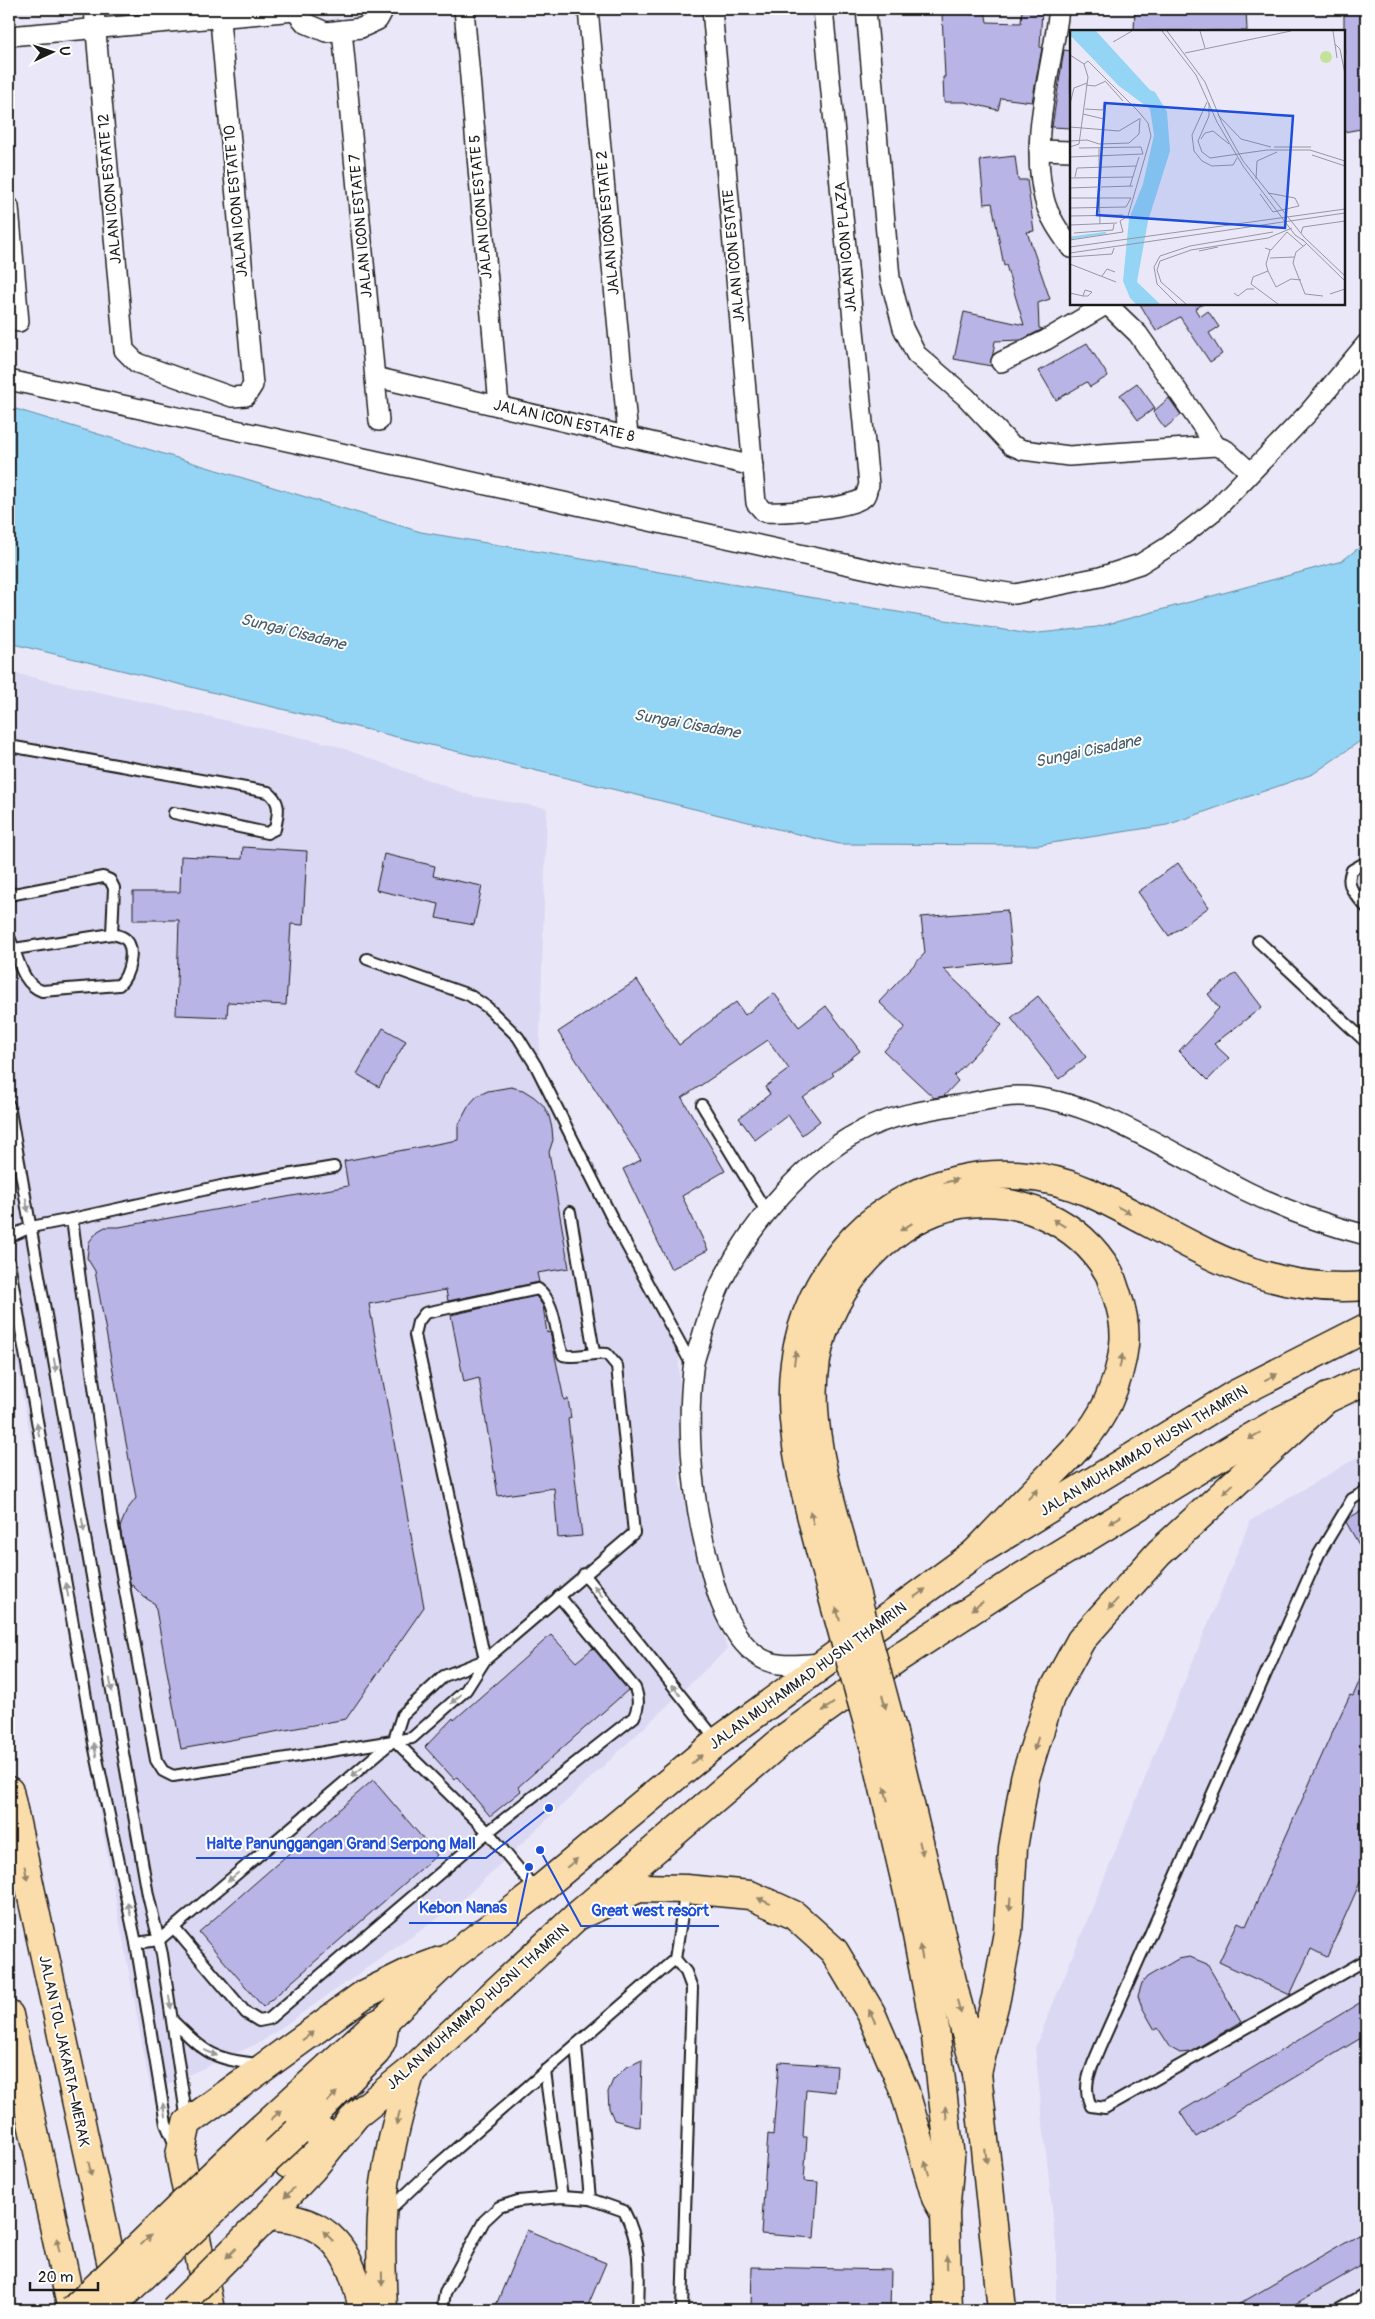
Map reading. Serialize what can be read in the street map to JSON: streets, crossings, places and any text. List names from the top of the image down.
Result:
{
  "streets": {
    "main road": ["JALAN MUHAMMAD HUSNI THAMRIN", "JALAN TOL JAKARTA–MERAK"],
    "street": [
      "JALAN ICON ESTATE 12",
      "JALAN ICON ESTATE 10",
      "JALAN ICON ESTATE 5",
      "JALAN ICON ESTATE 2",
      "JALAN ICON ESTATE 7",
      "JALAN ICON PLAZA",
      "JALAN ICON ESTATE",
      "JALAN ICON ESTATE 8"
    ]
  },
  "crossings": [
    ["JALAN ICON ESTATE 12", "JALAN ICON ESTATE 10"],
    ["JALAN ICON ESTATE 5", "JALAN ICON ESTATE 8"],
    ["JALAN ICON ESTATE 2", "JALAN ICON ESTATE 8"],
    ["JALAN ICON ESTATE 7", "JALAN ICON ESTATE 8"],
    ["JALAN ICON PLAZA", "JALAN ICON ESTATE"],
    ["JALAN ICON ESTATE", "JALAN ICON ESTATE 8"]
  ],
  "water": ["Sungai Cisadane"],
  "places": ["Halte Panunggangan Grand Serpong Mall", "Great west resort", "Kebon Nanas"],
  "scale_bar": "20 m",
  "north": "right"
}
